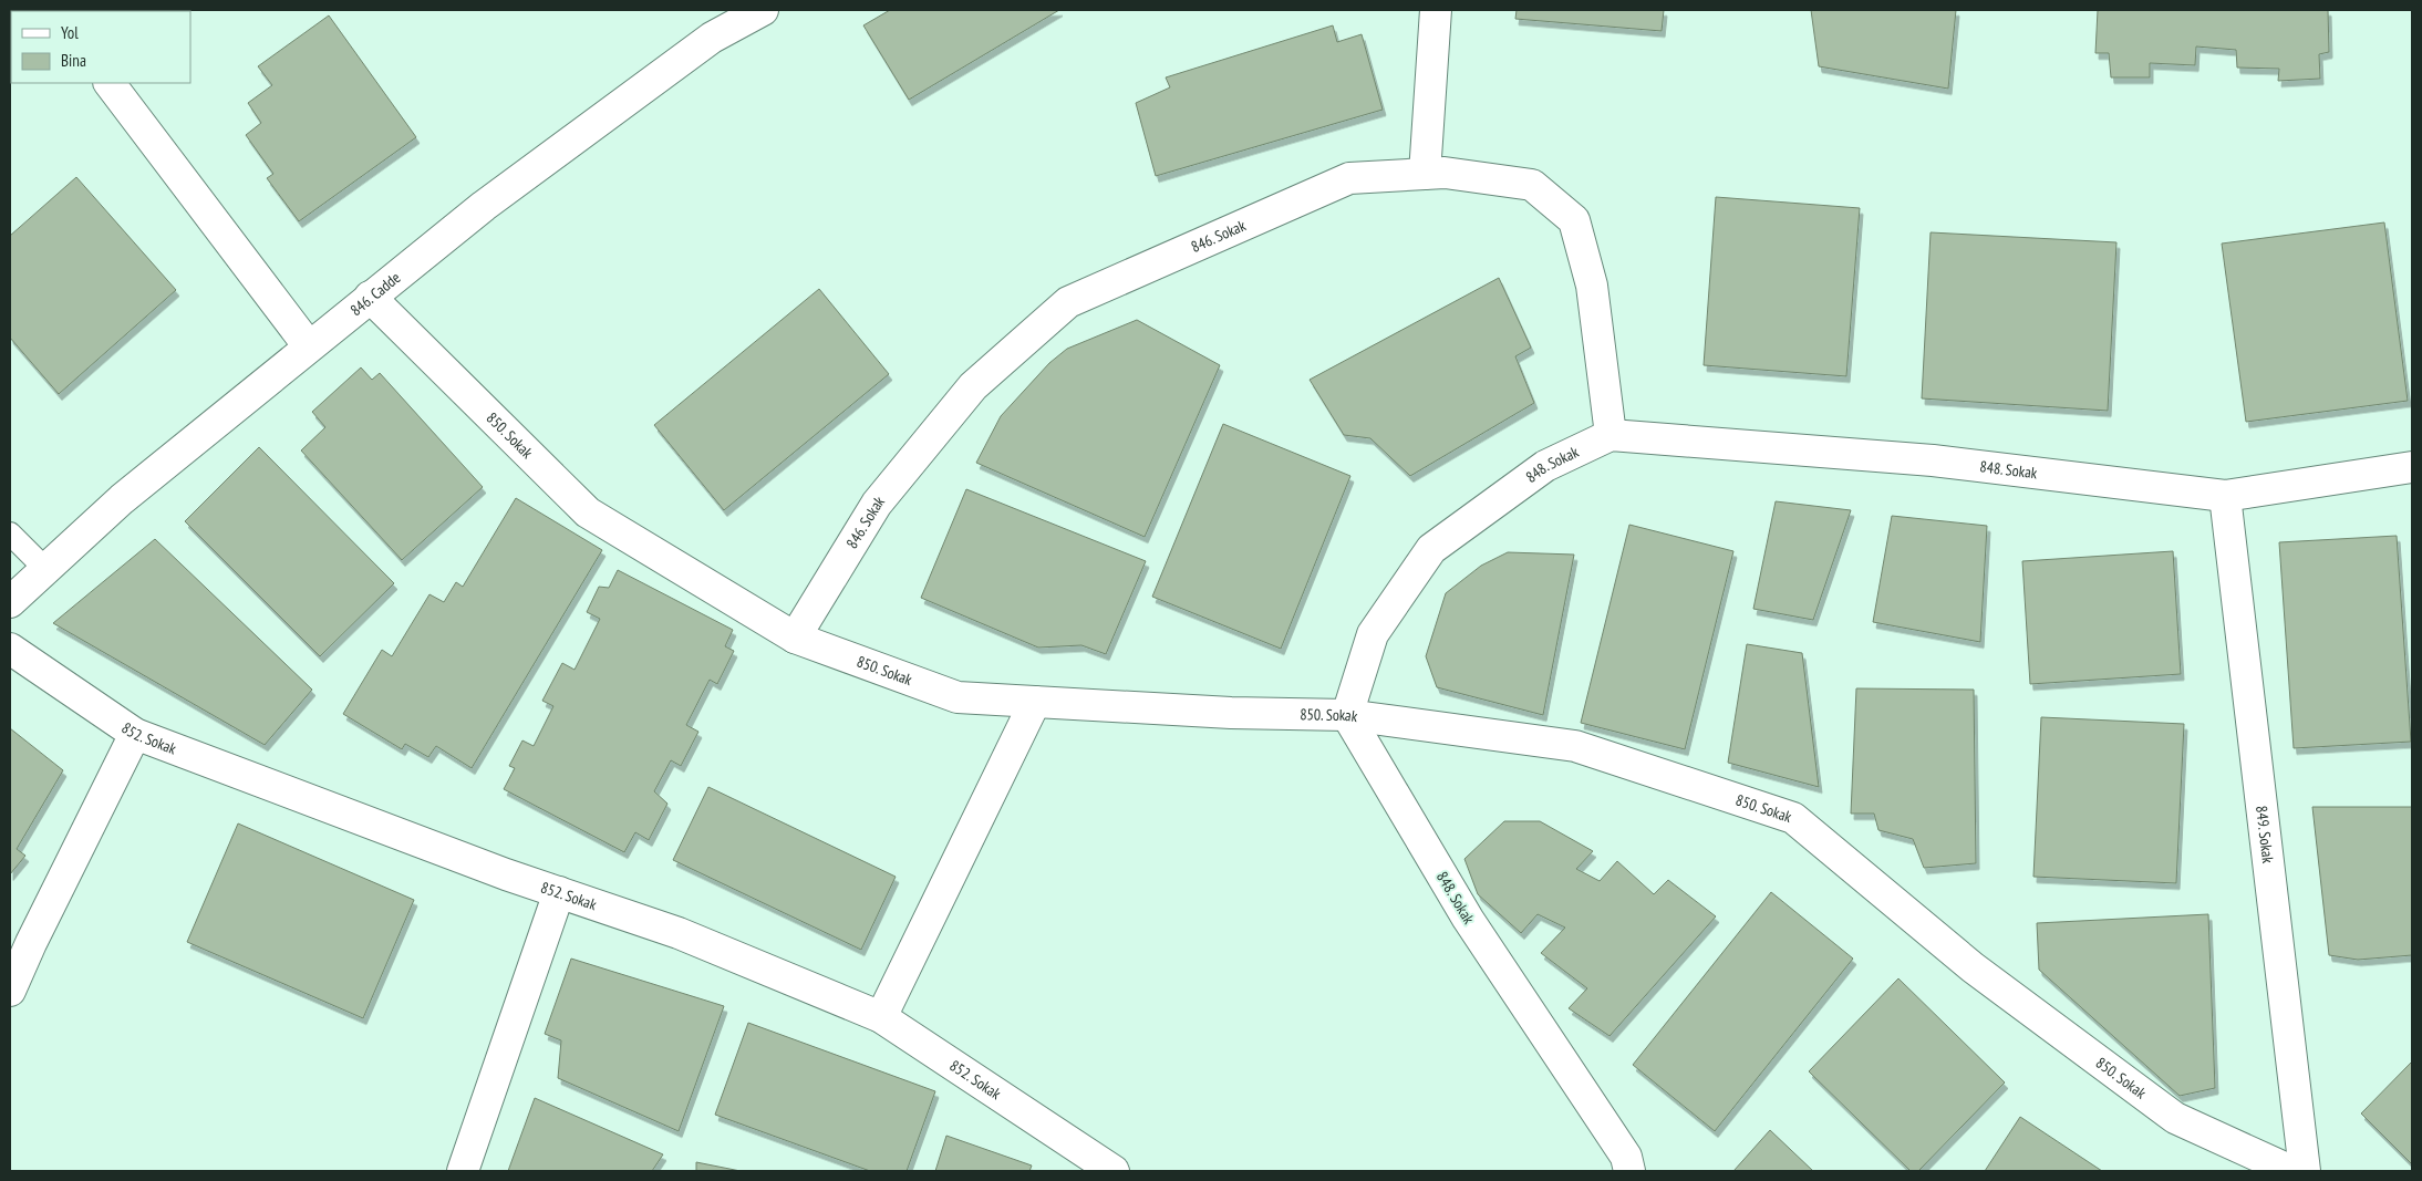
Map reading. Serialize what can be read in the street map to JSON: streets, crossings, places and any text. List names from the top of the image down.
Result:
{
  "streets": {
    "street": [
      "846. Sokak",
      "846. Cadde",
      "850. Sokak",
      "848. Sokak",
      "852. Sokak",
      "849. Sokak"
    ]
  },
  "crossings": [
    ["846. Sokak", "850. Sokak"],
    ["846. Sokak", "848. Sokak"],
    ["846. Cadde", "850. Sokak"],
    ["850. Sokak", "848. Sokak"],
    ["848. Sokak", "849. Sokak"]
  ],
  "legend": ["Yol", "Bina"]
}
